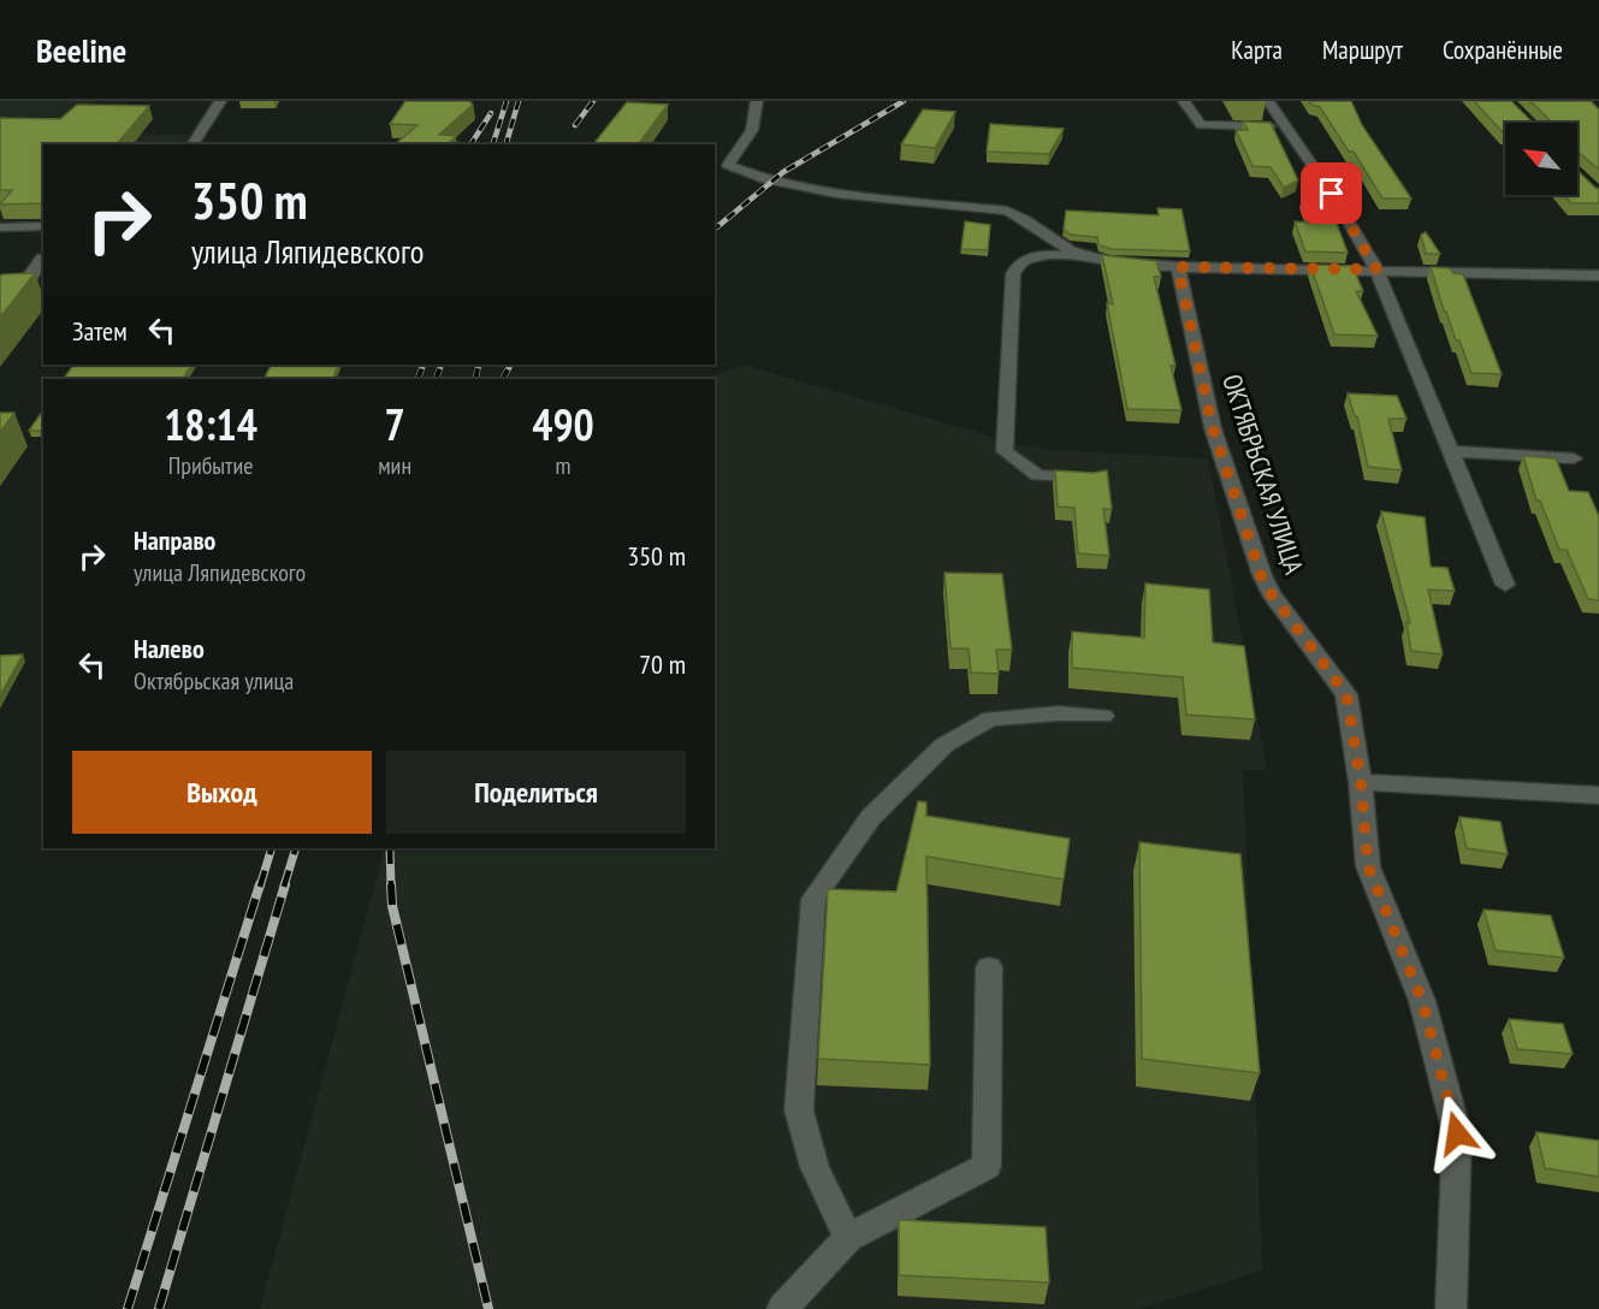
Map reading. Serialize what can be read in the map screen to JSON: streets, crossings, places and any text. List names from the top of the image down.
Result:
{
  "streets": {
    "street": ["ОКТЯБРЬСКАЯ УЛИЦА"]
  },
  "north": "top left",
  "page": {
    "header": "Beeline",
    "nav": ["Карта", "Маршрут", "Сохранённые"],
    "turn": ["350 m", "улица Ляпидевского"],
    "then": "Затем",
    "eta": [
      "18:14",
      "Прибытие",
      "7",
      "мин",
      "490",
      "m"
    ],
    "list": [
      {
        "name": "Направо",
        "note": "улица Ляпидевского",
        "value": "350 m"
      },
      {
        "name": "Налево",
        "note": "Октябрьская улица",
        "value": "70 m"
      }
    ],
    "buttons": ["Выход", "Поделиться"]
  }
}
